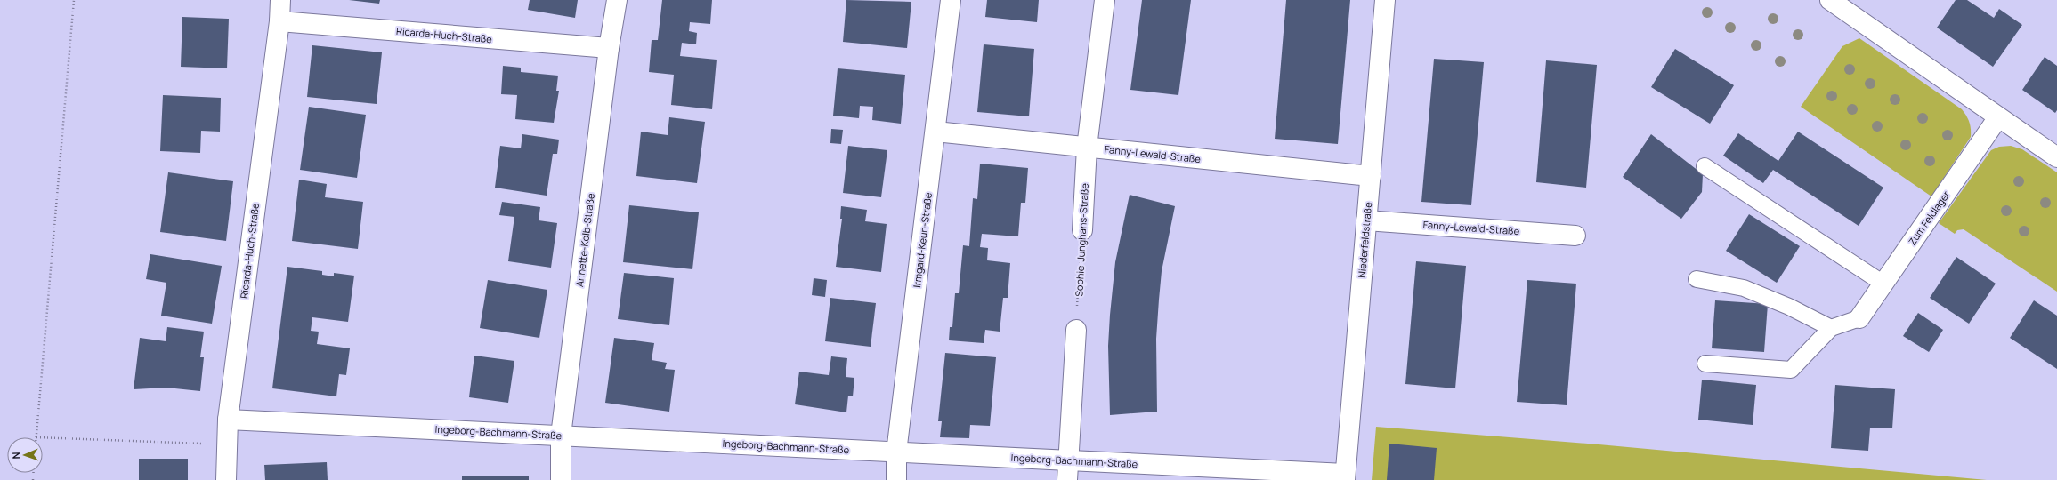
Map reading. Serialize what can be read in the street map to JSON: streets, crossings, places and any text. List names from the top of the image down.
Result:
{
  "streets": {
    "street": [
      "Ricarda-Huch-Straße",
      "Fanny-Lewald-Straße",
      "Zum Feldlager",
      "Annette-Kolb-Straße",
      "Irmgard-Keun-Straße",
      "Sophie-Junghans-Straße",
      "Niederfeldstraße",
      "Ingeborg-Bachmann-Straße"
    ]
  },
  "crossings": [
    ["Ricarda-Huch-Straße", "Annette-Kolb-Straße"],
    ["Ricarda-Huch-Straße", "Ingeborg-Bachmann-Straße"],
    ["Fanny-Lewald-Straße", "Irmgard-Keun-Straße"],
    ["Fanny-Lewald-Straße", "Sophie-Junghans-Straße"],
    ["Fanny-Lewald-Straße", "Niederfeldstraße"],
    ["Annette-Kolb-Straße", "Ingeborg-Bachmann-Straße"],
    ["Irmgard-Keun-Straße", "Ingeborg-Bachmann-Straße"],
    ["Niederfeldstraße", "Ingeborg-Bachmann-Straße"]
  ],
  "north": "left"
}
